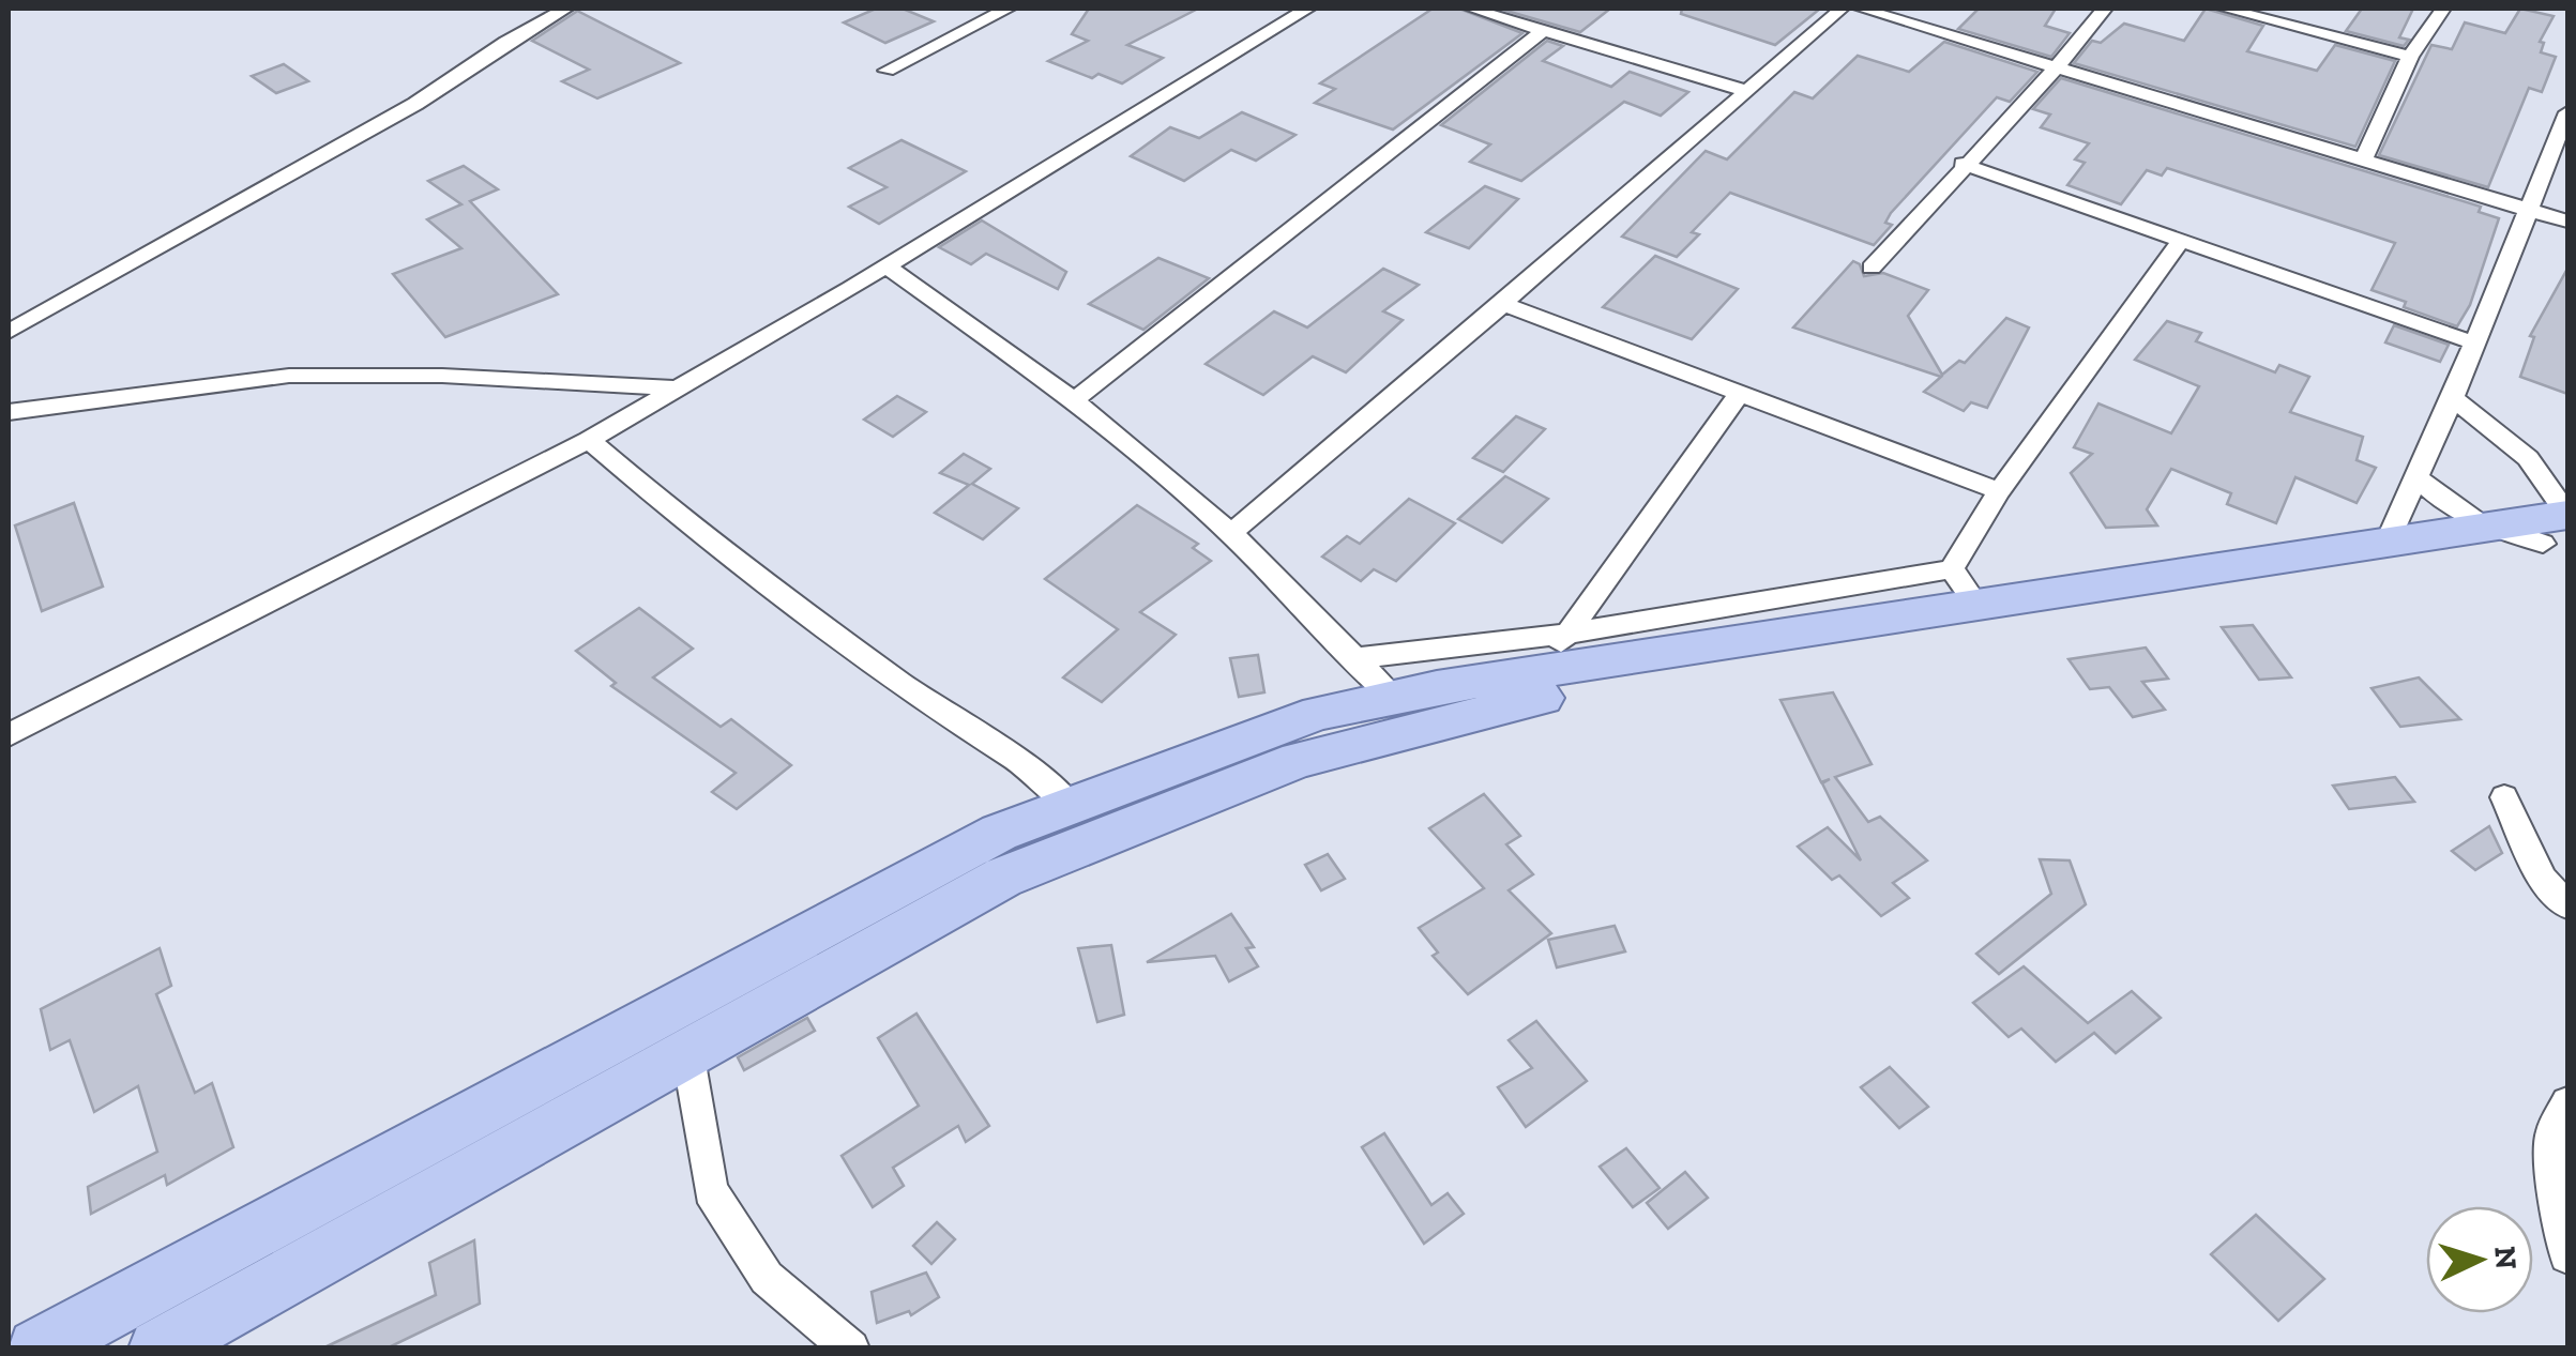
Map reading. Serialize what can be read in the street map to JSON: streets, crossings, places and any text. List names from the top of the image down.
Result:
{
  "north": "right"
}
